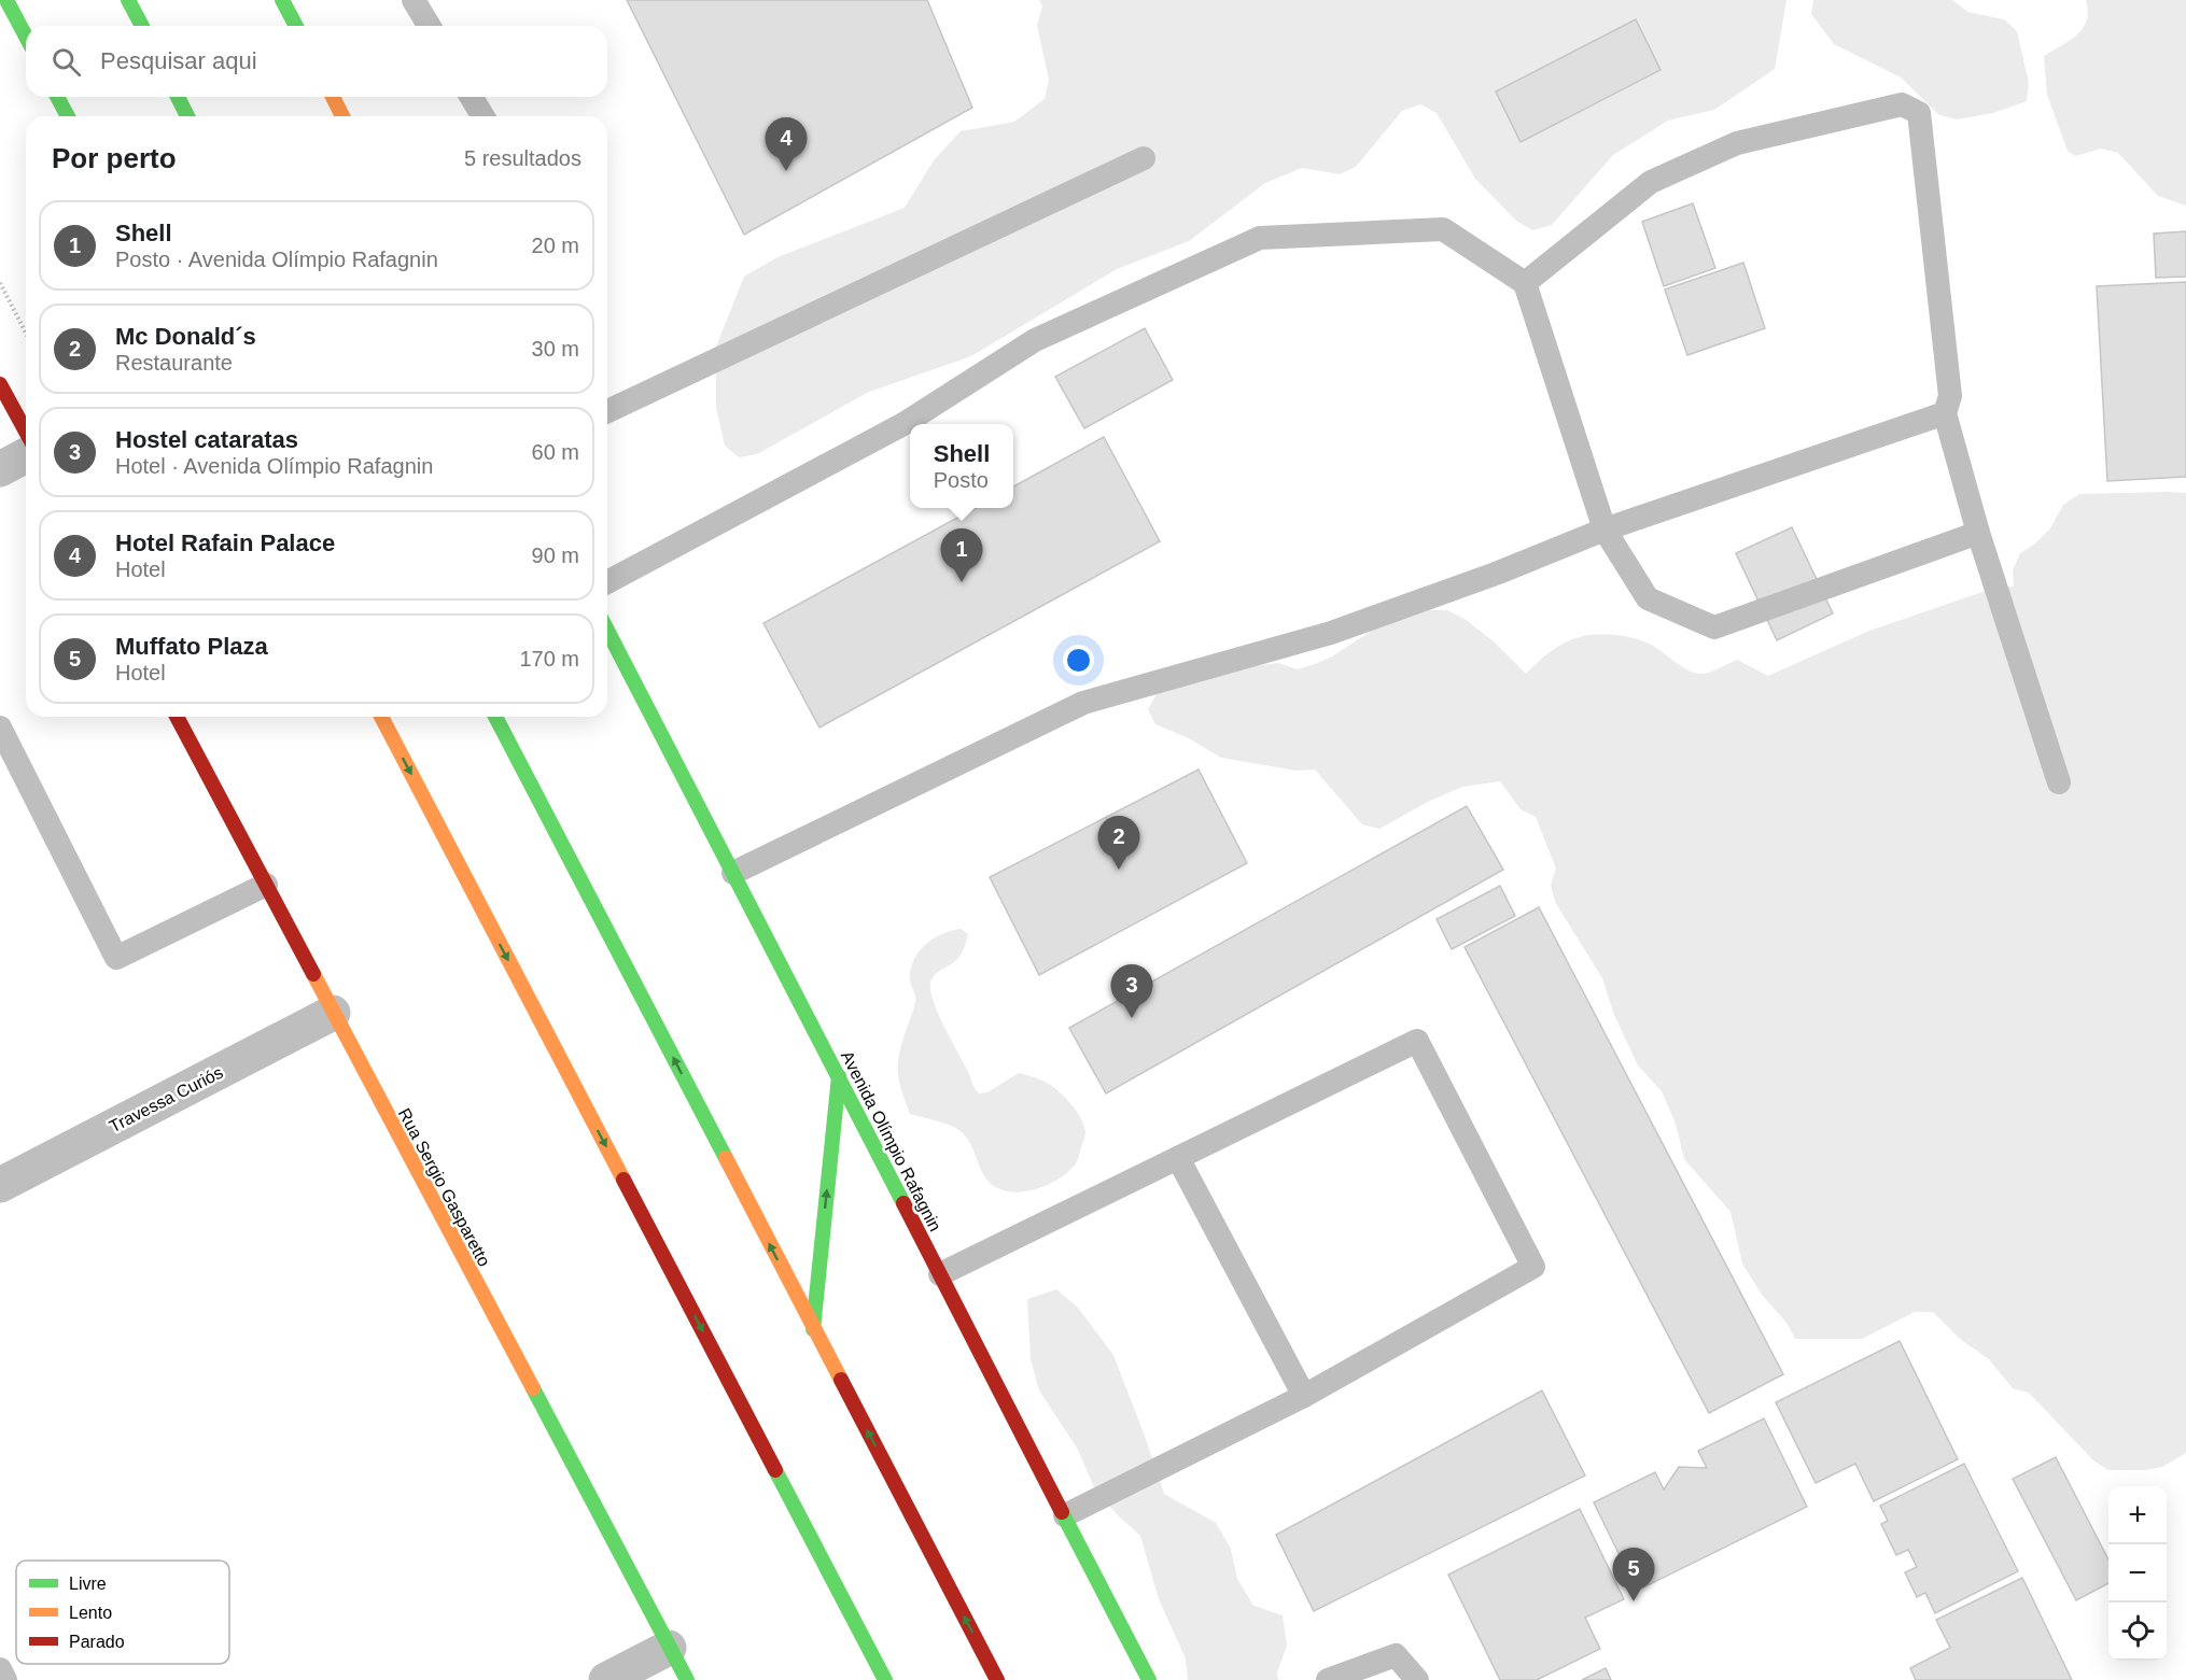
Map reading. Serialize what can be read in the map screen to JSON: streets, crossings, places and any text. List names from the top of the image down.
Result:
{
  "streets": {
    "main road": ["Avenida Olímpio Rafagnin", "Rua Sergio Gasparetto"],
    "street": ["Travessa Curiós"]
  },
  "crossings": [
    ["Travessa Curiós", "Rua Sergio Gasparetto"]
  ],
  "legend": ["Livre", "Lento", "Parado"],
  "page": {
    "search": "Pesquisar aqui",
    "heading": ["Por perto", "5 resultados"],
    "pins": [
      "4",
      "1",
      "2",
      "3",
      "5"
    ],
    "list": [
      {
        "mark": "1",
        "name": "Shell",
        "note": "Posto · Avenida Olímpio Rafagnin",
        "value": "20 m"
      },
      {
        "mark": "2",
        "name": "Mc Donald´s",
        "note": "Restaurante",
        "value": "30 m"
      },
      {
        "mark": "3",
        "name": "Hostel cataratas",
        "note": "Hotel · Avenida Olímpio Rafagnin",
        "value": "60 m"
      },
      {
        "mark": "4",
        "name": "Hotel Rafain Palace",
        "note": "Hotel",
        "value": "90 m"
      },
      {
        "mark": "5",
        "name": "Muffato Plaza",
        "note": "Hotel",
        "value": "170 m"
      }
    ],
    "popup": ["Shell", "Posto"],
    "map_buttons": ["+", "−"]
  }
}
